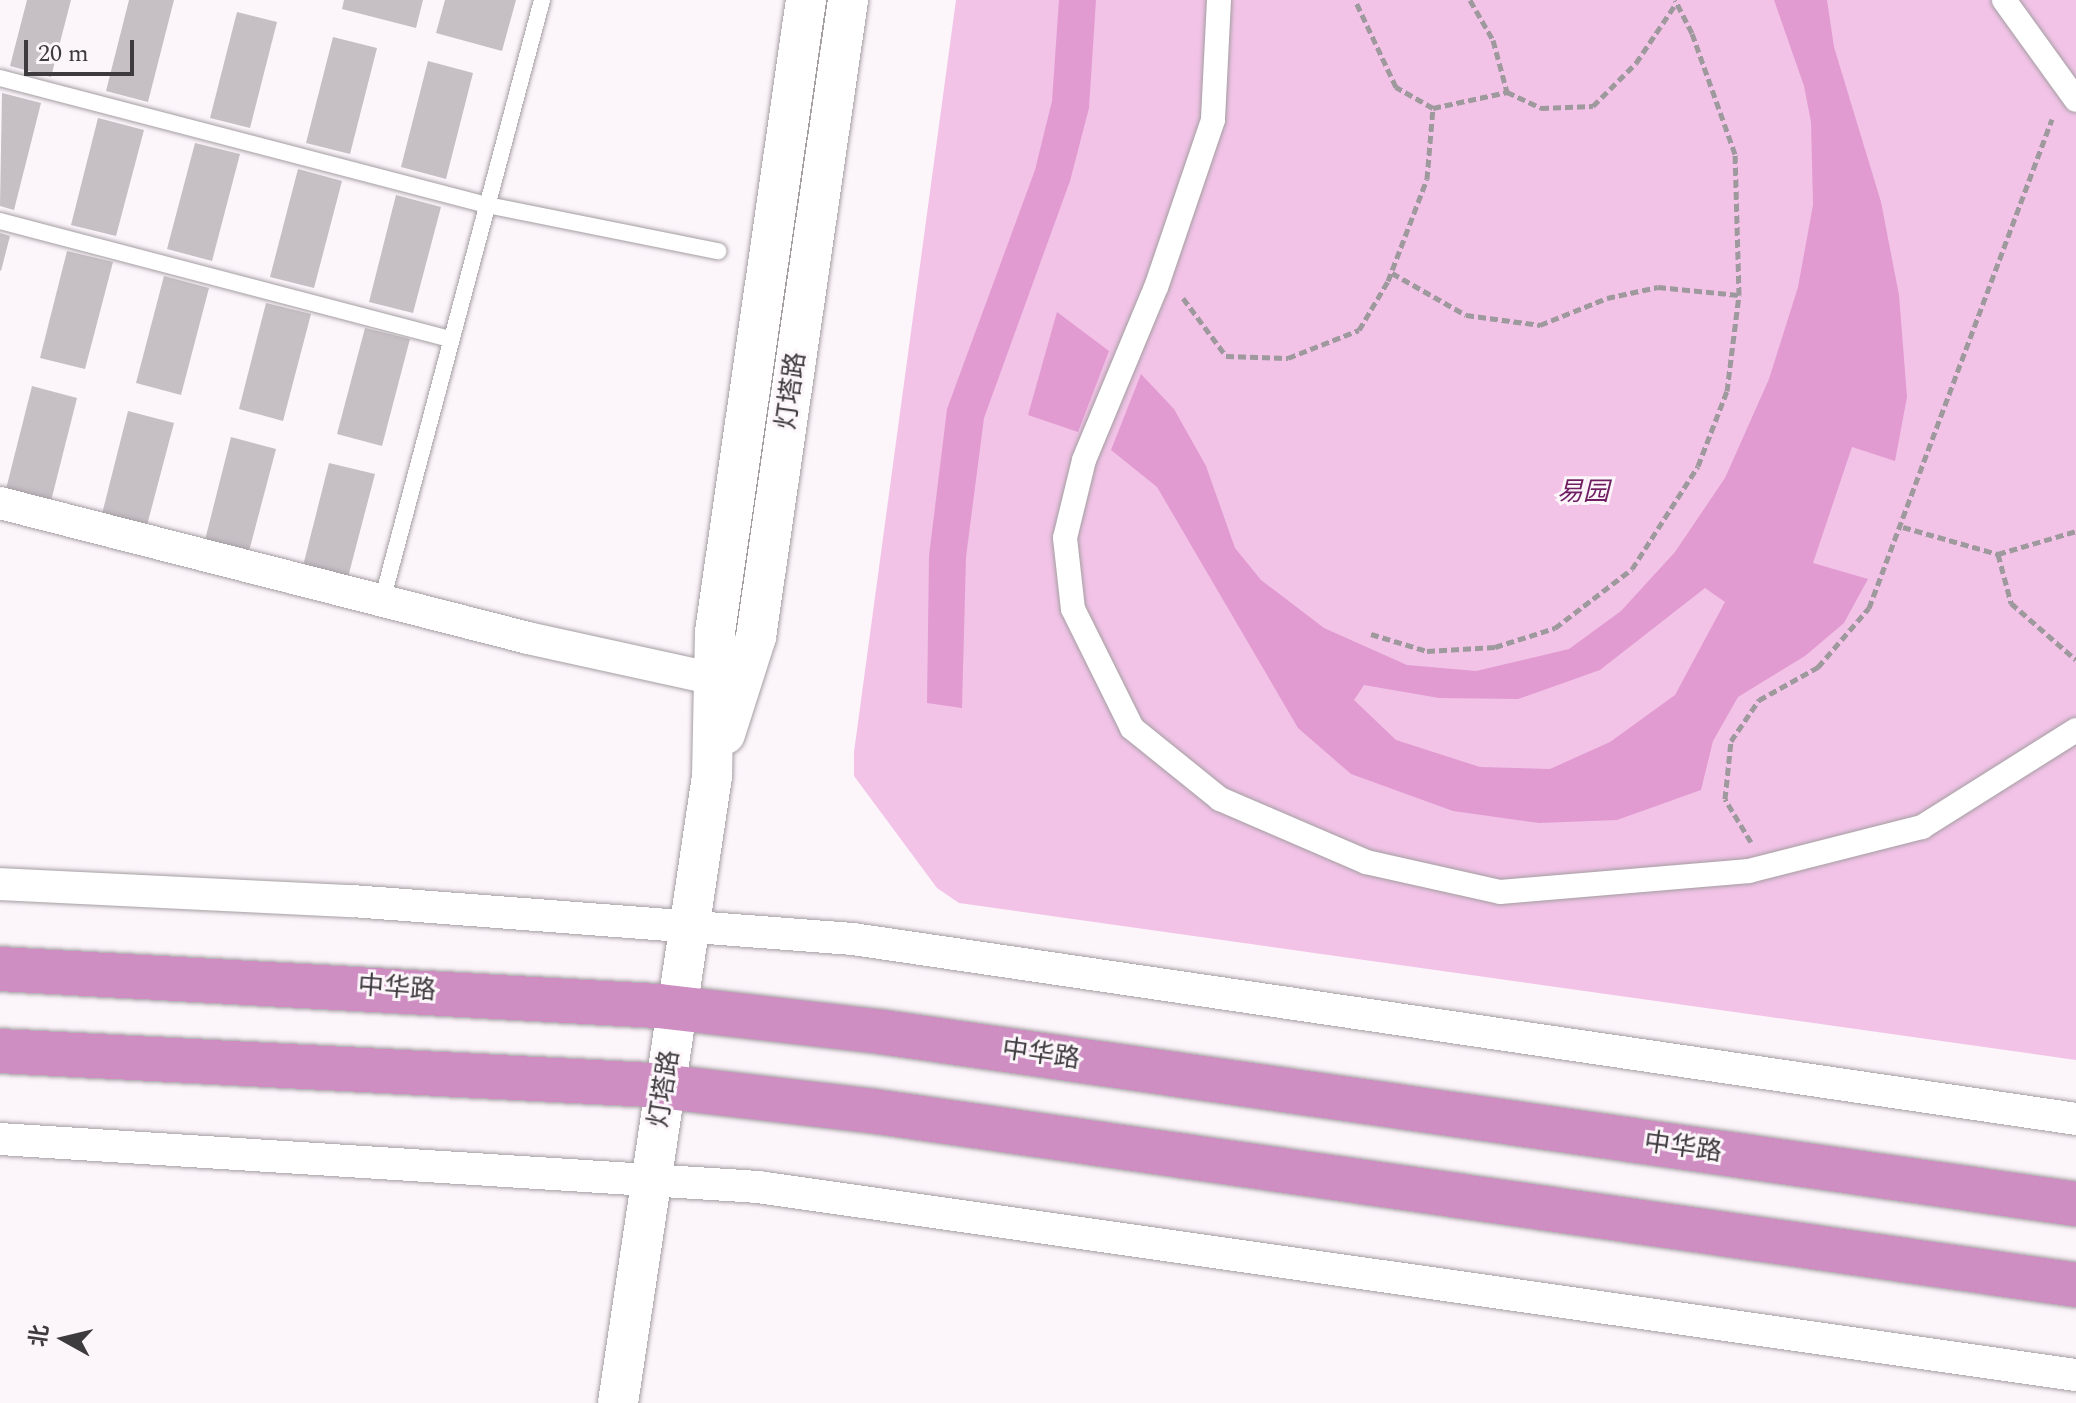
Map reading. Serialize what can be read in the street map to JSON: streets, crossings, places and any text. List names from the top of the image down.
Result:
{
  "streets": {
    "highway": ["中华路"],
    "street": ["灯塔路"]
  },
  "crossings": [
    ["灯塔路", "中华路"]
  ],
  "parks": ["易园"],
  "scale_bar": "20 m",
  "north": "left"
}
